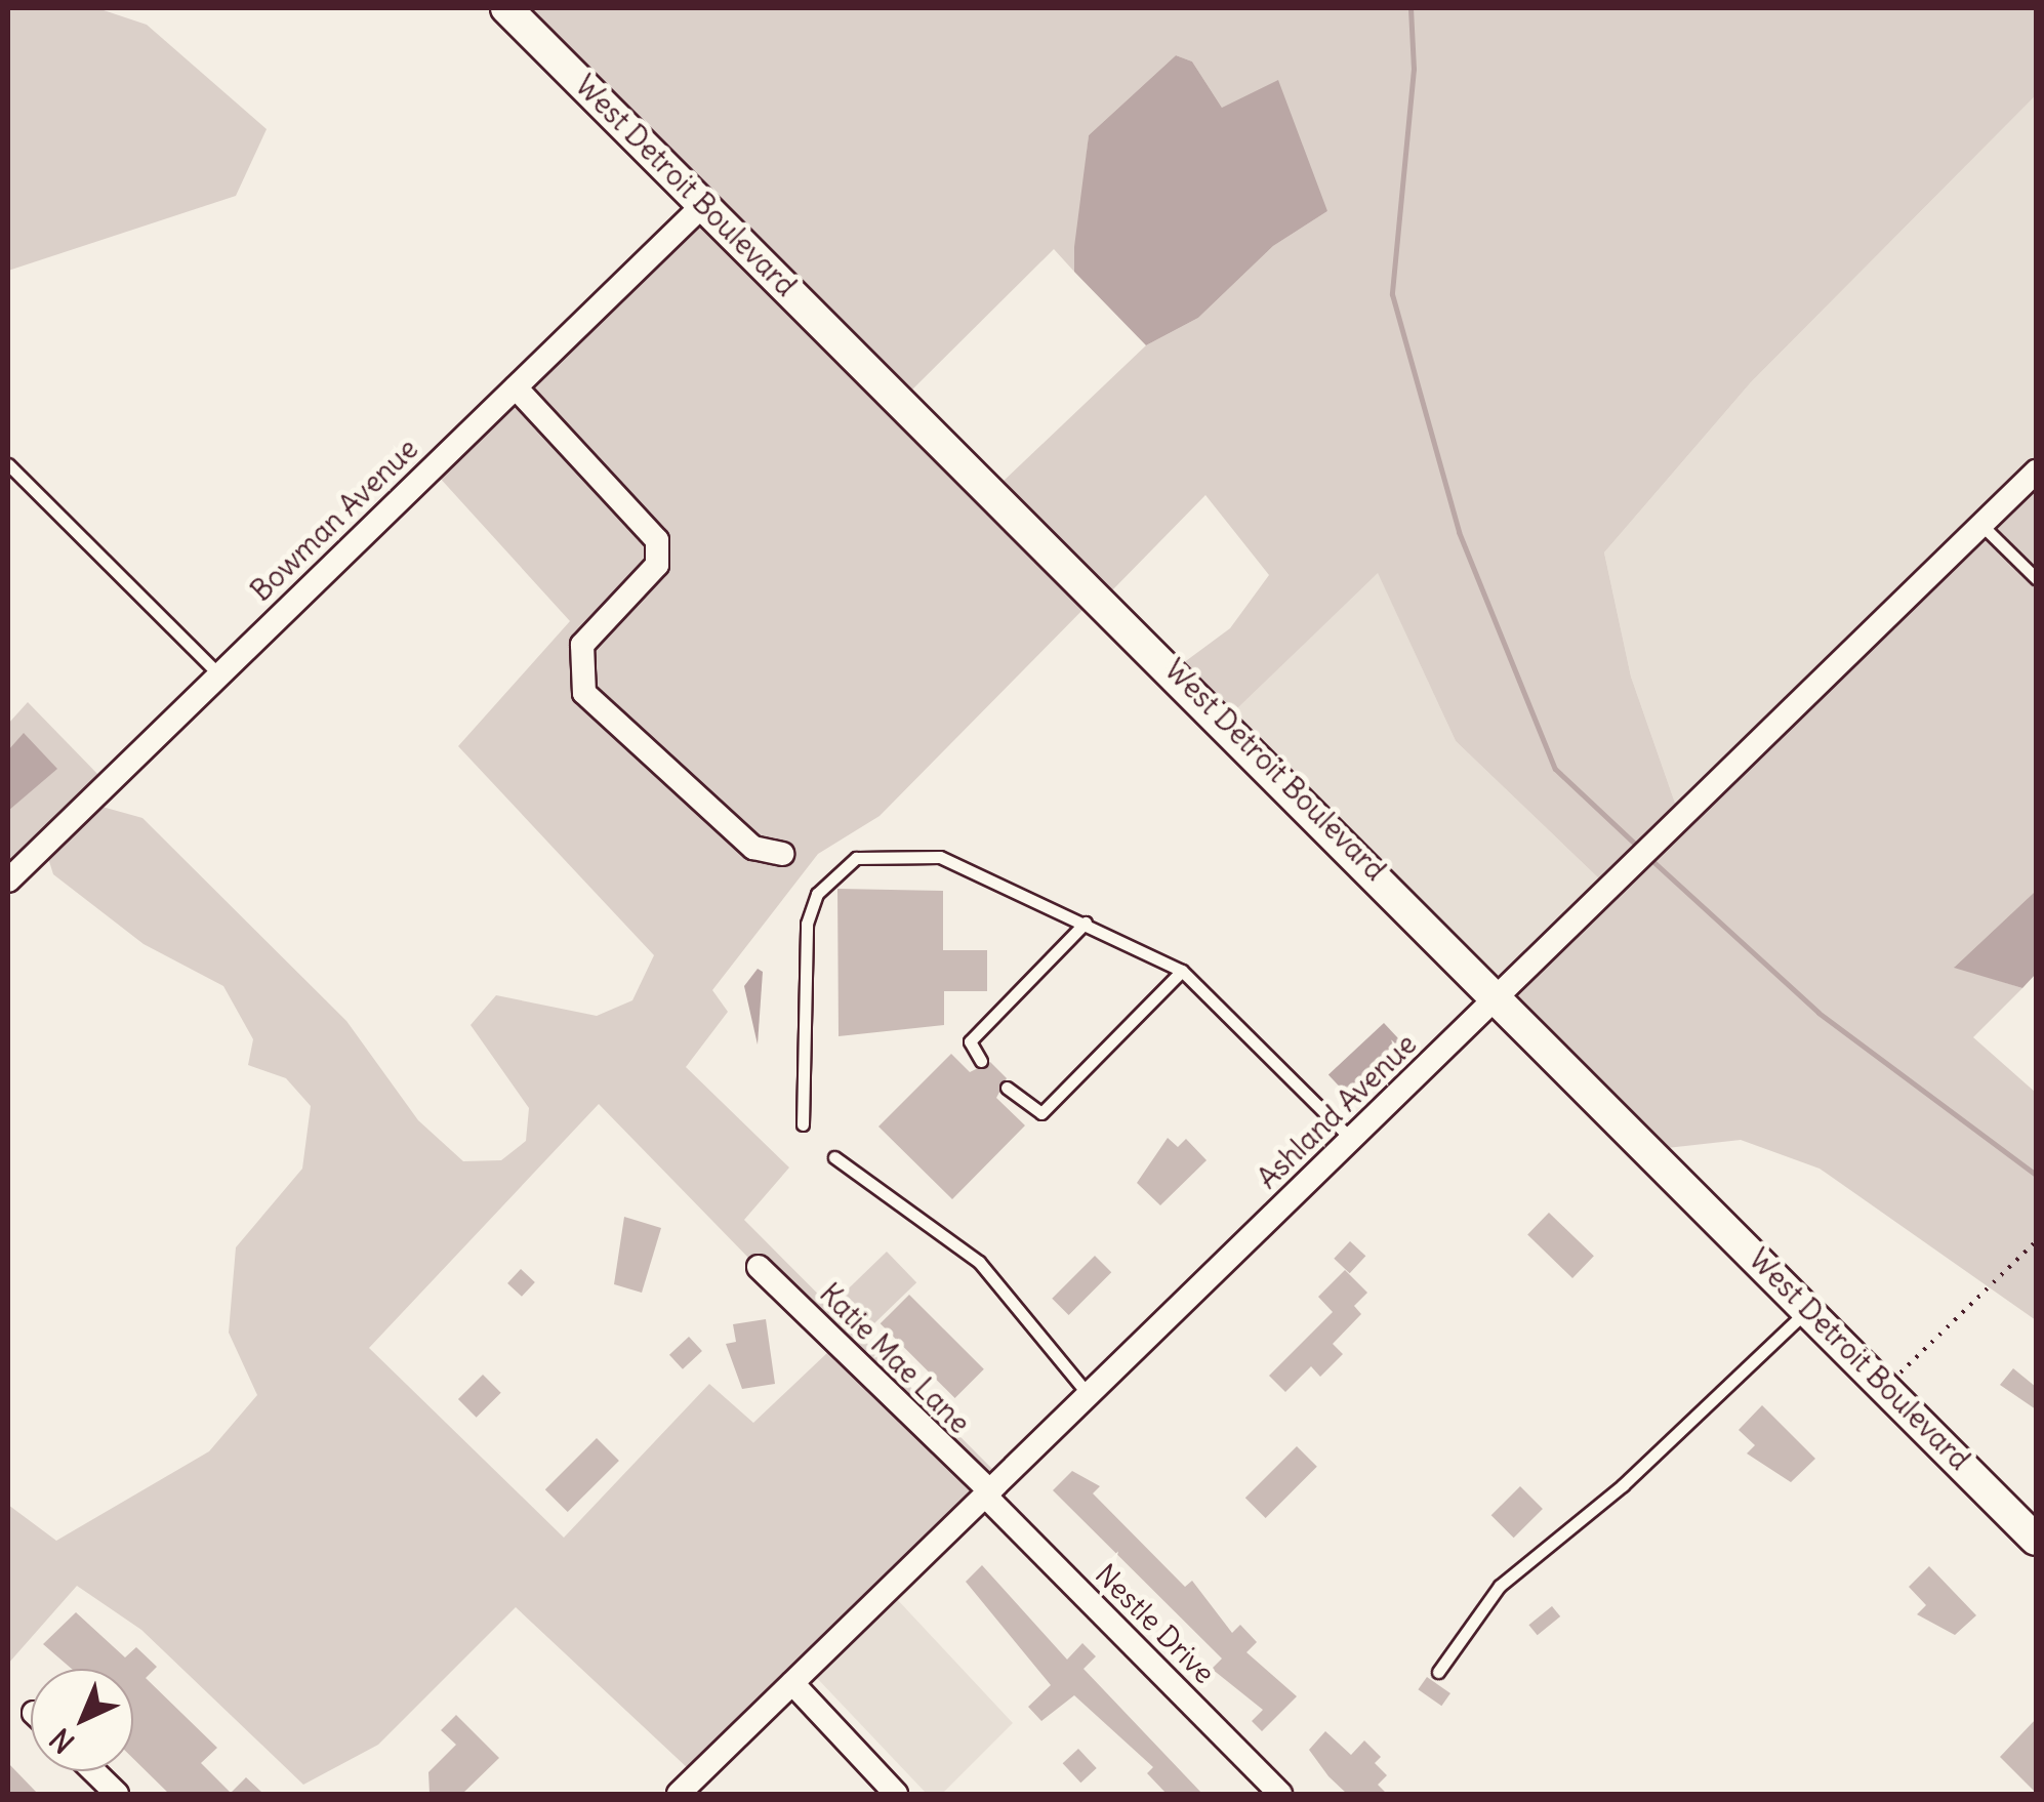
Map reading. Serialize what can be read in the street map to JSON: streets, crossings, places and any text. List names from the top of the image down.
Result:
{
  "streets": {
    "street": [
      "West Detroit Boulevard",
      "Bowman Avenue",
      "Ashland Avenue",
      "Katie Mae Lane",
      "Nestle Drive"
    ]
  },
  "crossings": [
    ["West Detroit Boulevard", "Bowman Avenue"],
    ["West Detroit Boulevard", "Ashland Avenue"],
    ["Ashland Avenue", "Katie Mae Lane"],
    ["Ashland Avenue", "Nestle Drive"],
    ["Katie Mae Lane", "Nestle Drive"]
  ],
  "north": "bottom left"
}
